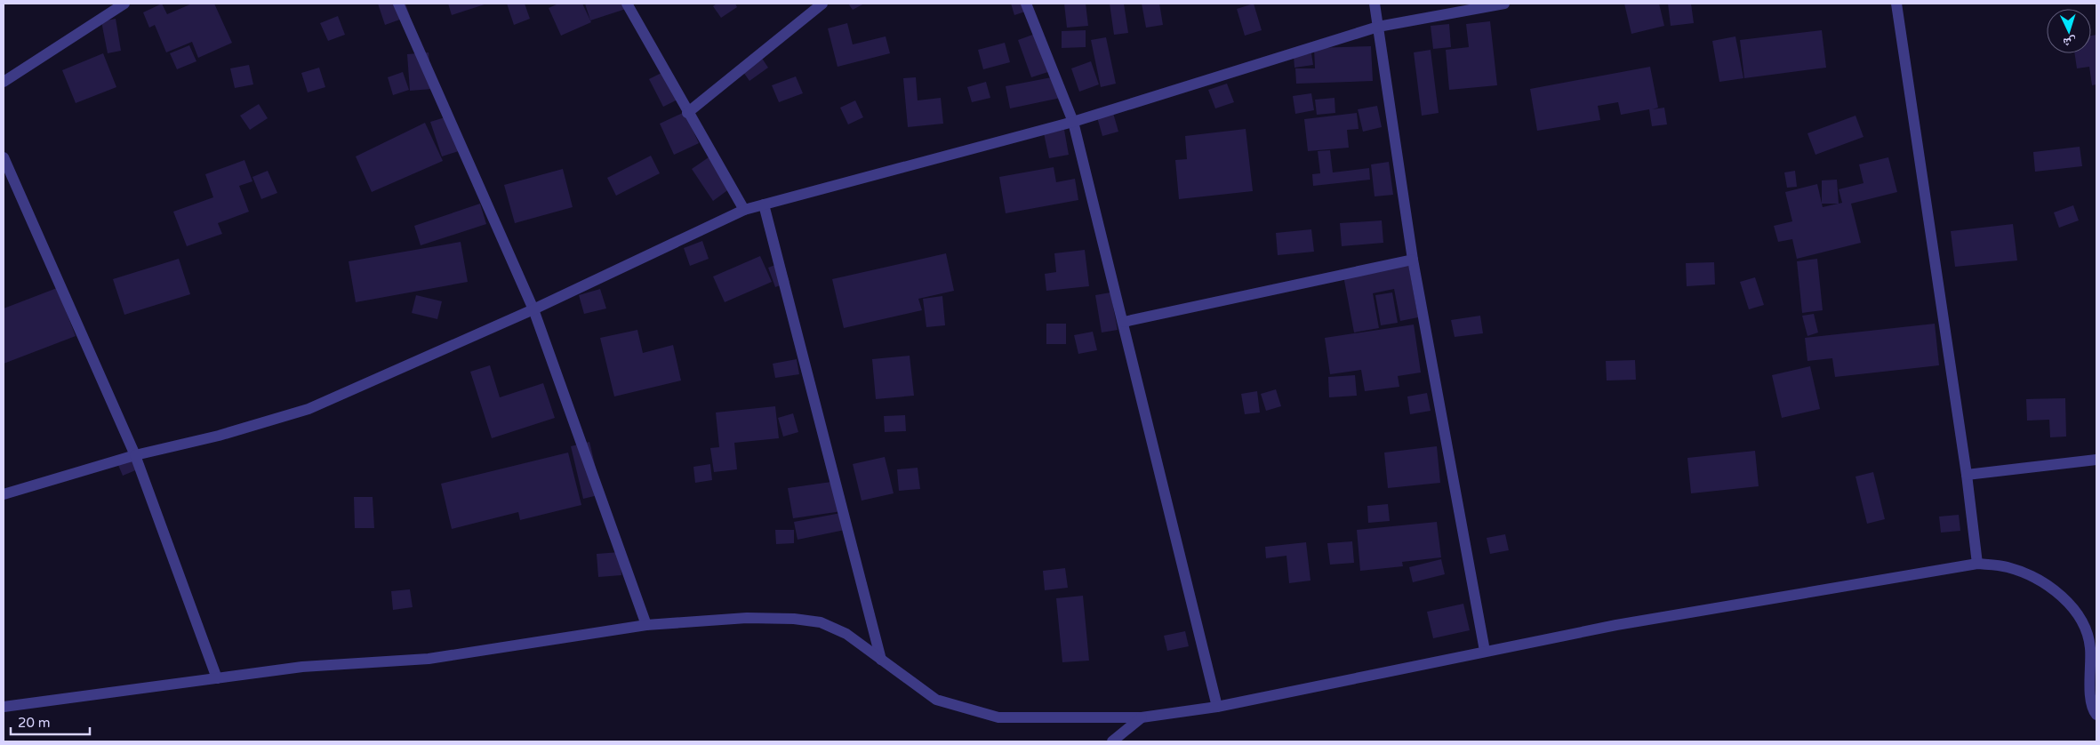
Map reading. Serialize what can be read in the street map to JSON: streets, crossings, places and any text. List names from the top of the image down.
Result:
{
  "scale_bar": "20 m",
  "north": "bottom"
}
